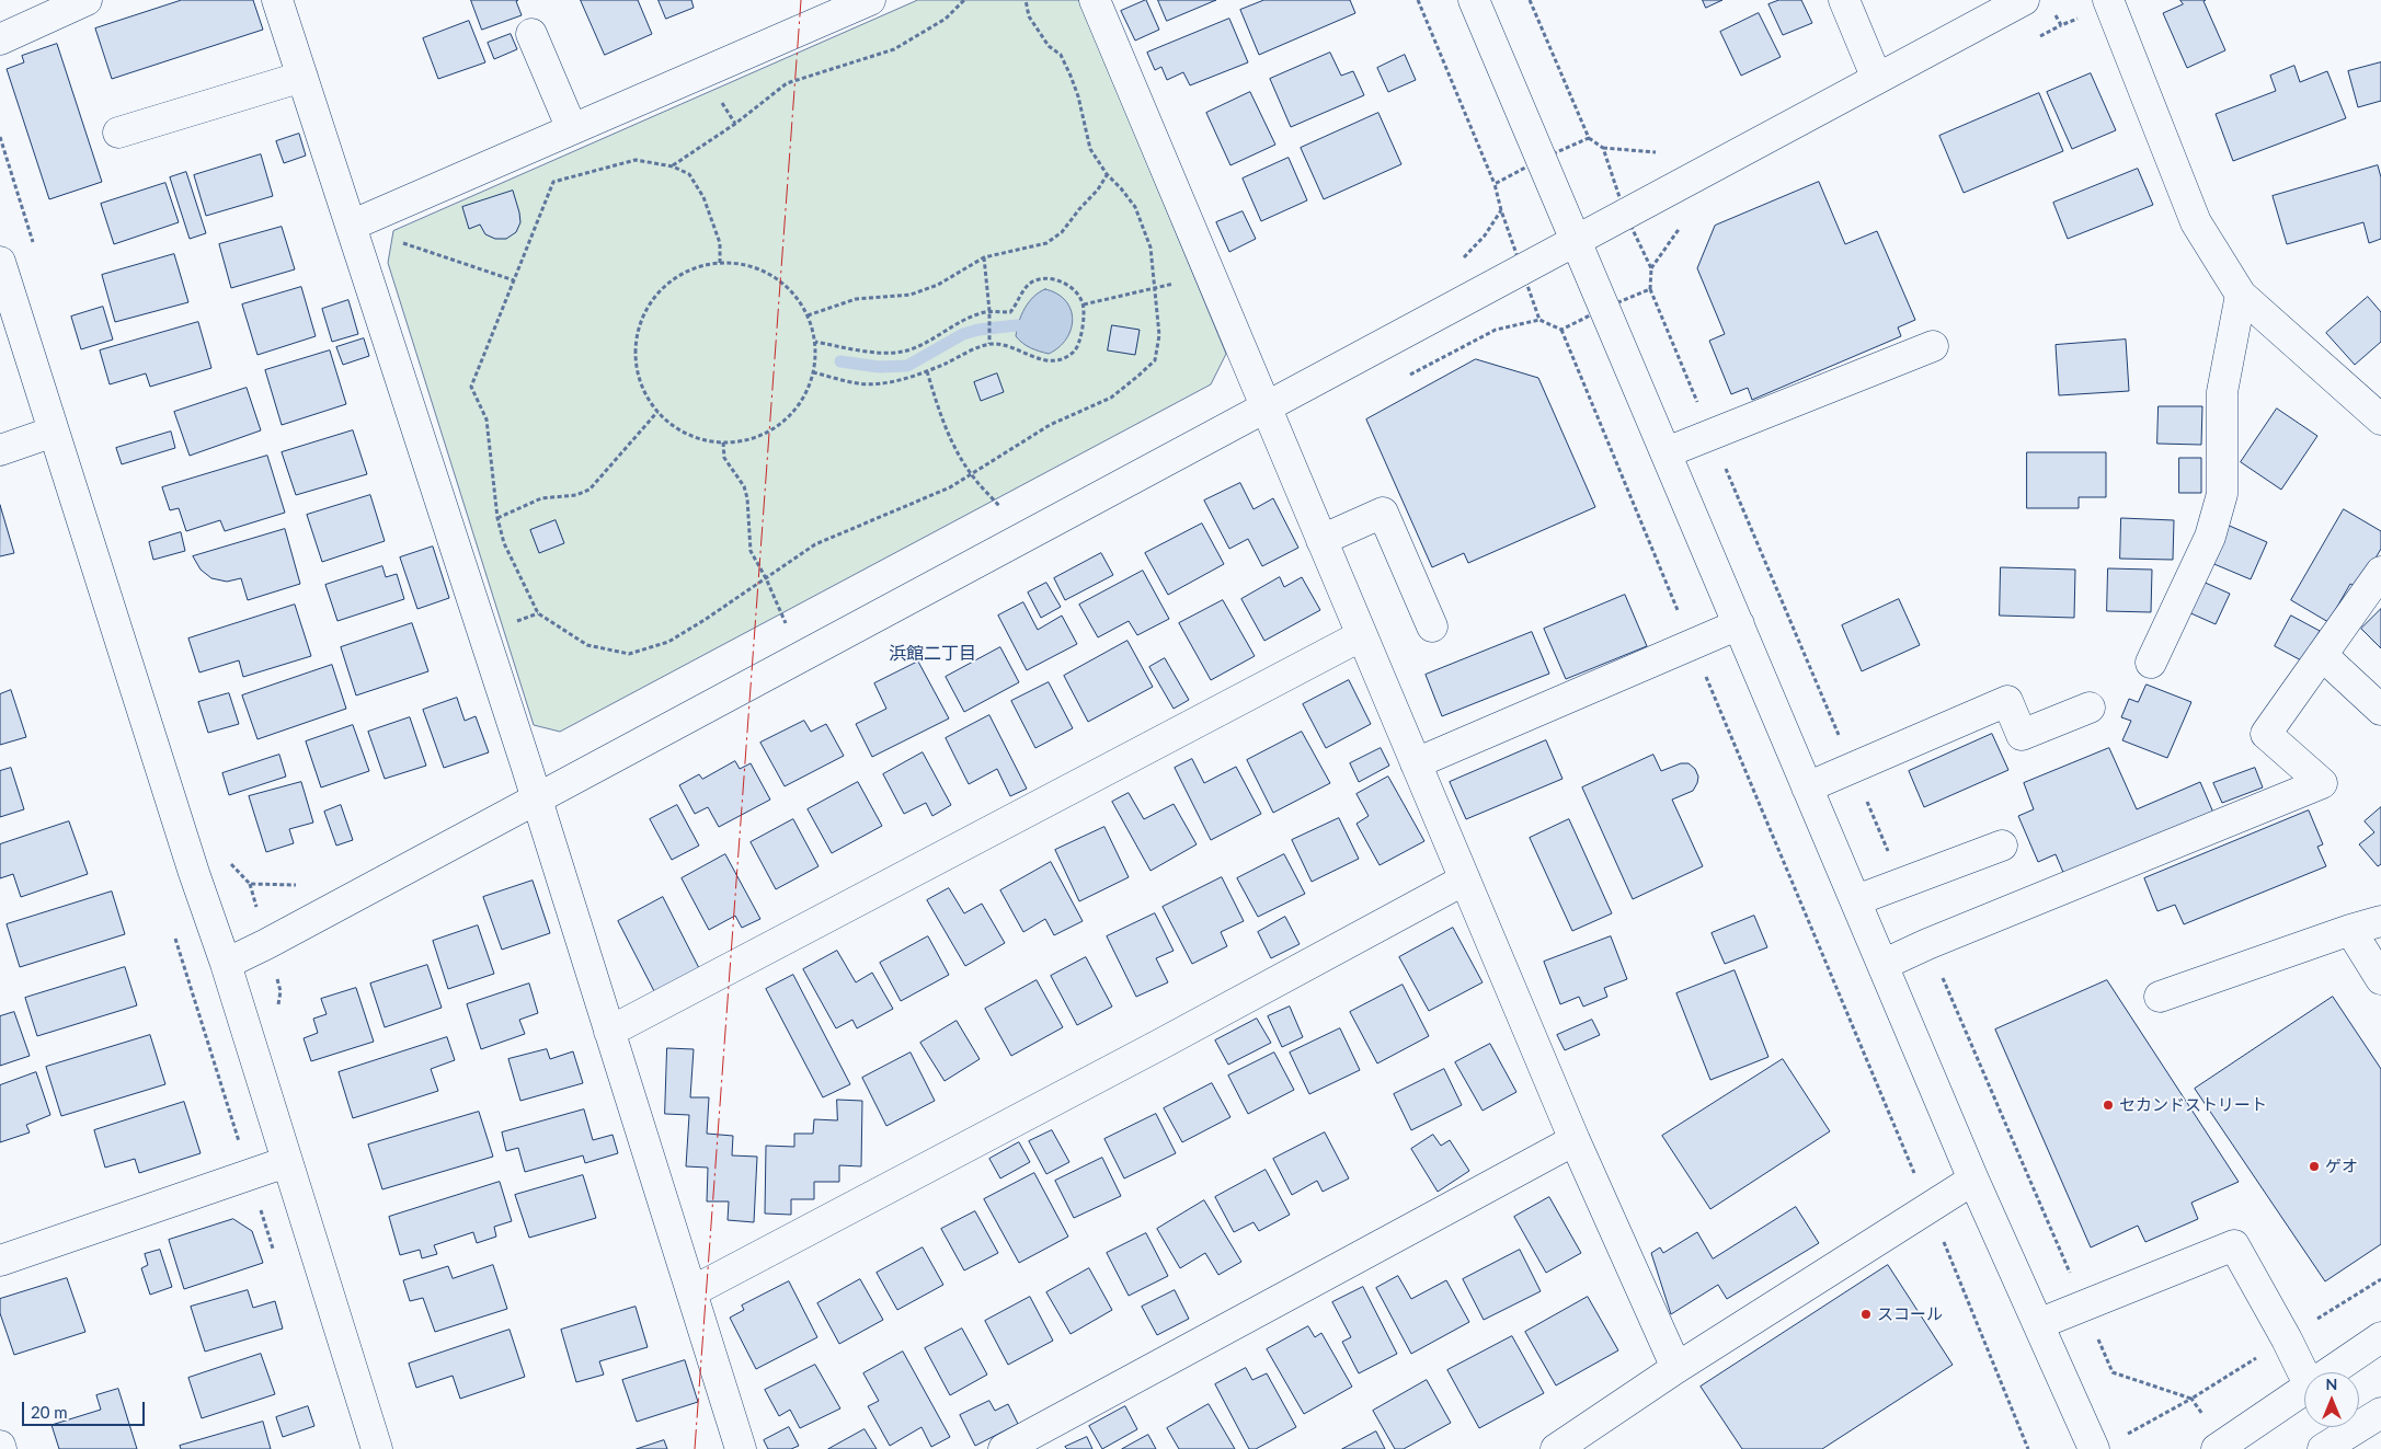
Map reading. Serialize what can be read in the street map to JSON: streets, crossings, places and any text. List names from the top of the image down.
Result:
{
  "districts": ["浜館二丁目"],
  "places": ["セカンドストリート", "ゲオ", "スコール"],
  "scale_bar": "20 m",
  "north": "top"
}
